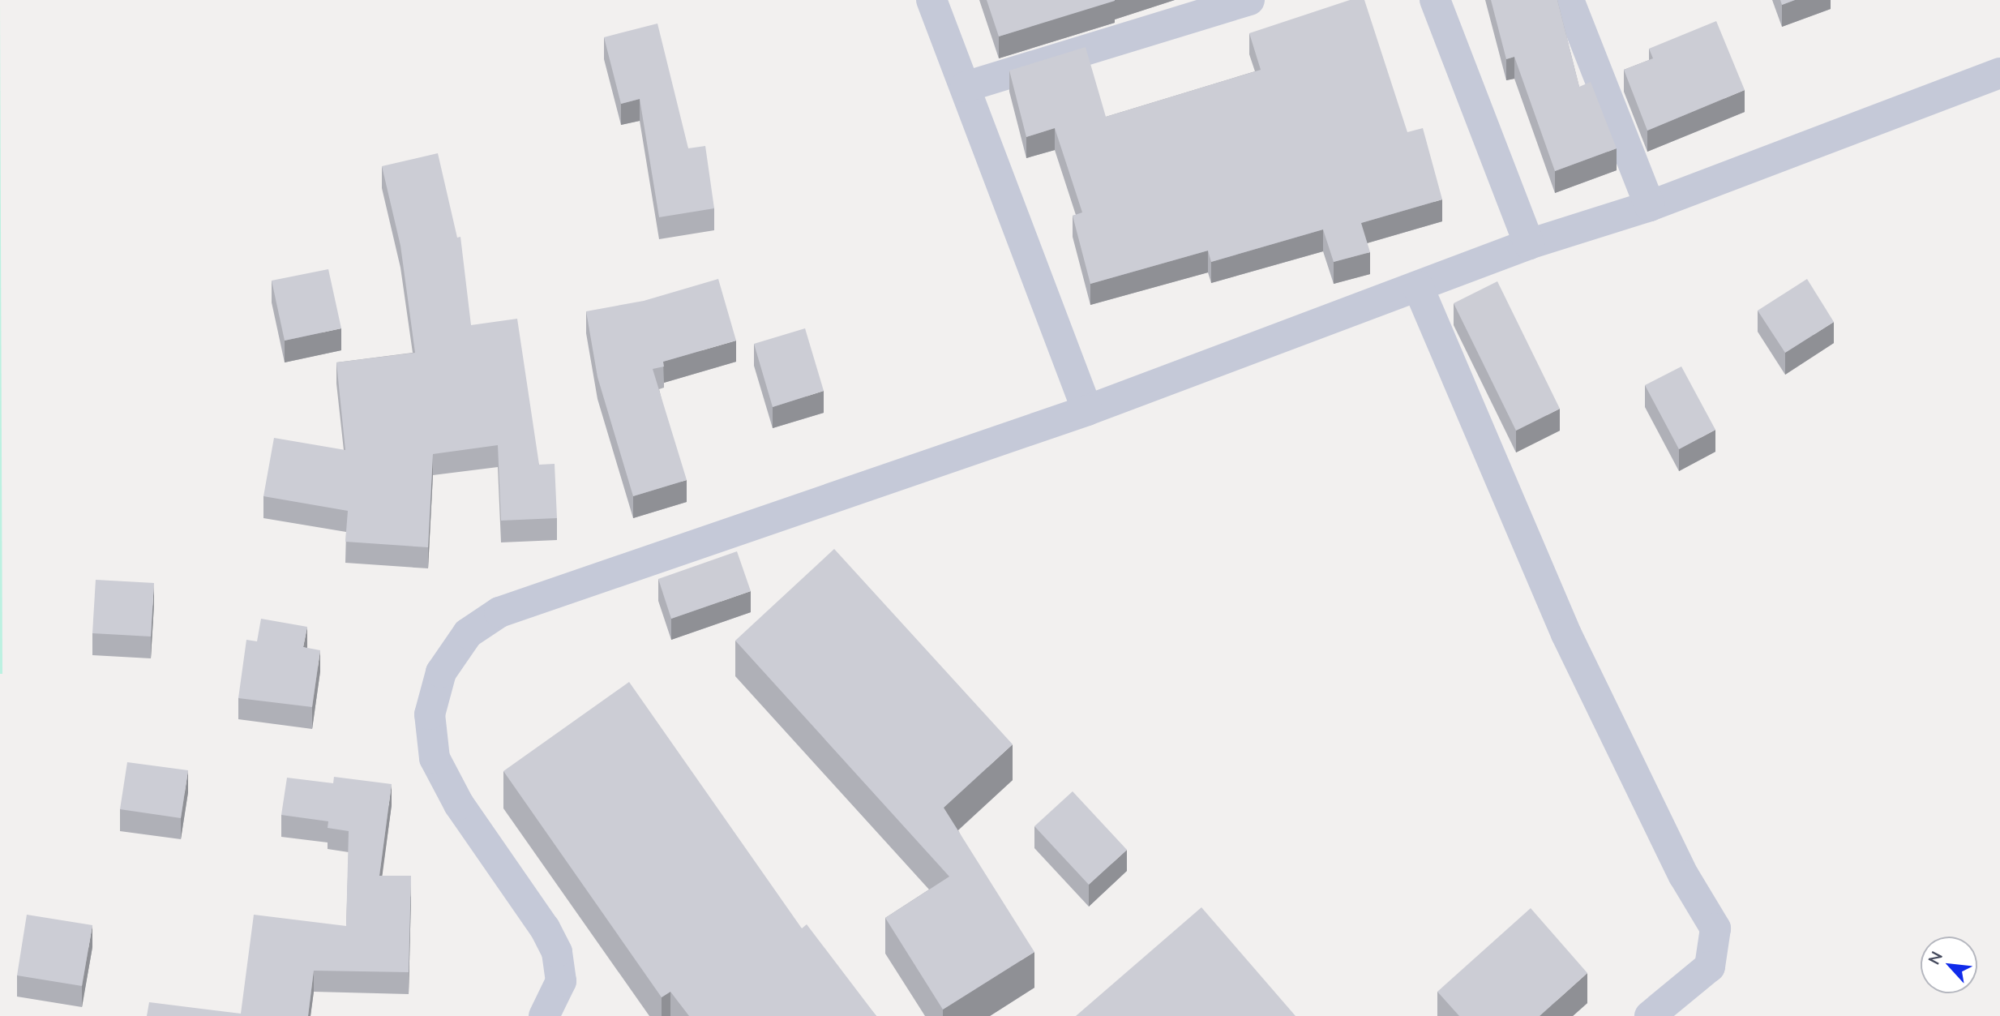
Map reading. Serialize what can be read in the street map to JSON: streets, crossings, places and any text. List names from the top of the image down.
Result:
{
  "north": "top left"
}
